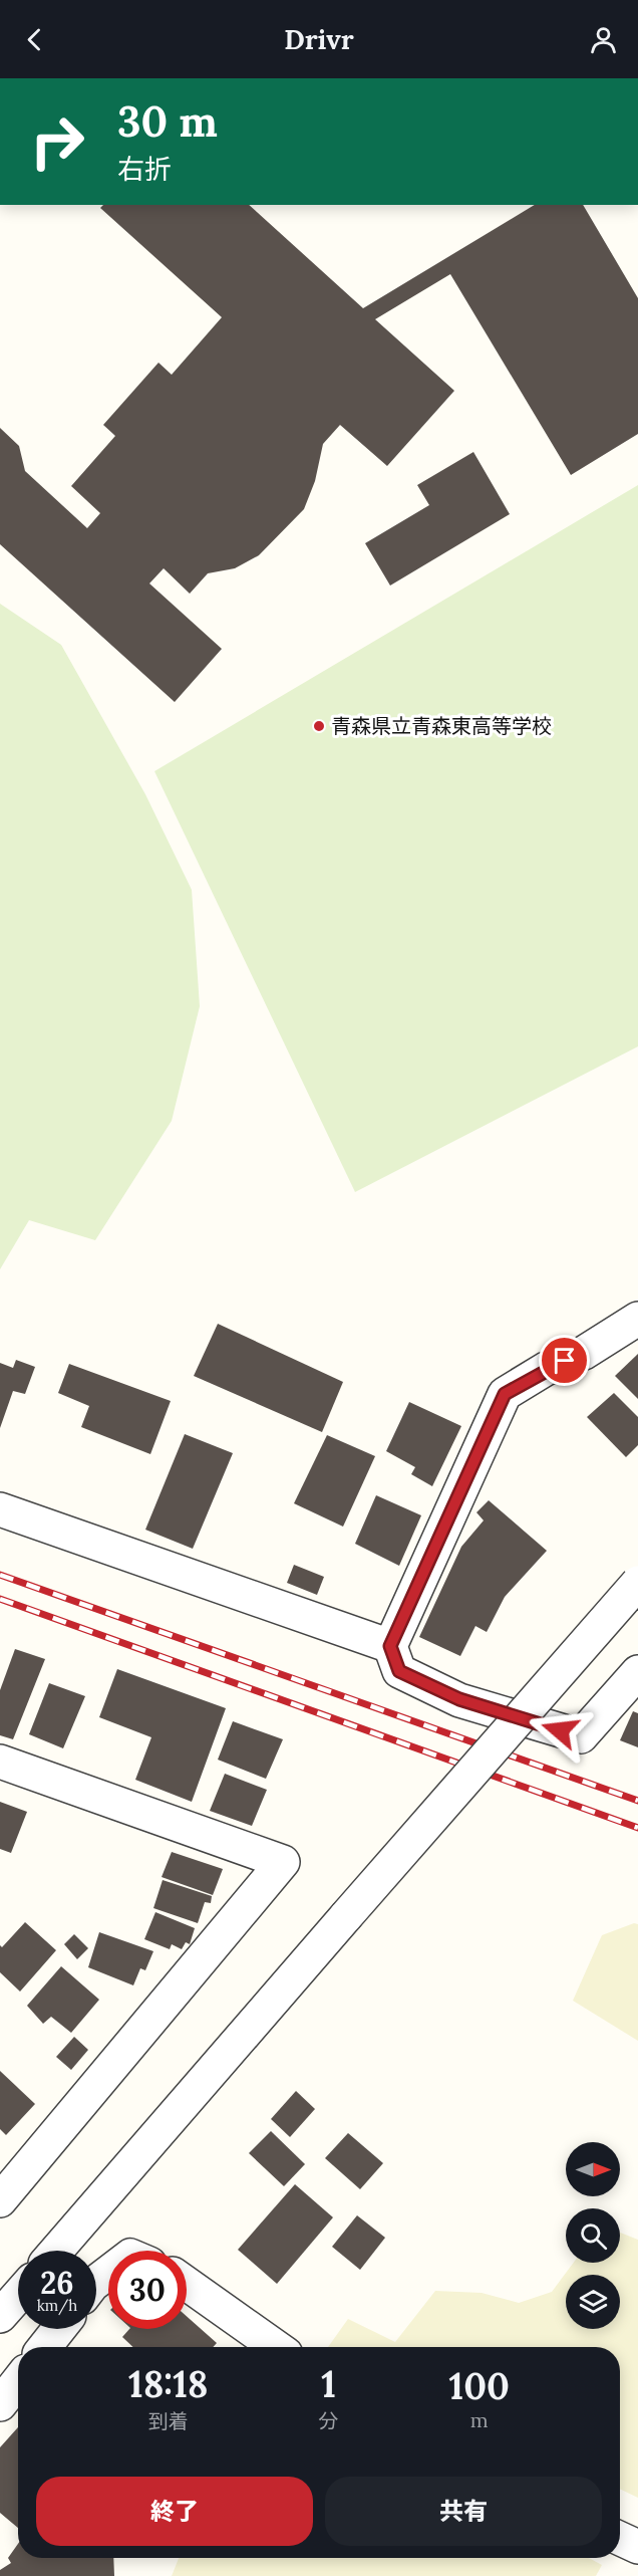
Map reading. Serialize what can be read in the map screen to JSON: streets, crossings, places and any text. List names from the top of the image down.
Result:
{
  "places": ["青森県立青森東高等学校"],
  "north": "right",
  "page": {
    "header": "Drivr",
    "turn": ["30 m", "右折"],
    "speed": "26 km/h",
    "limit": "30",
    "eta": [
      "18:18",
      "到着",
      "1",
      "分",
      "100",
      "m"
    ],
    "buttons": ["終了", "共有"]
  }
}
